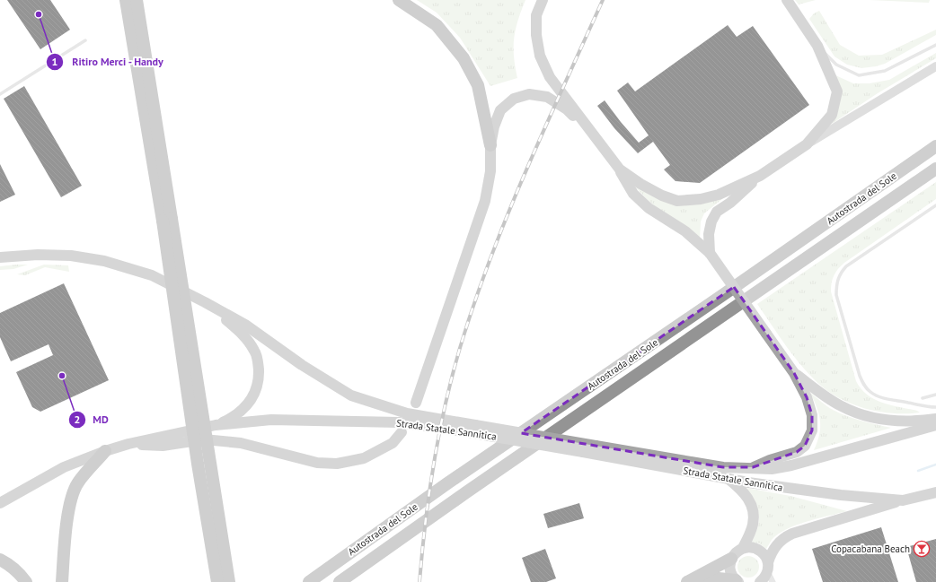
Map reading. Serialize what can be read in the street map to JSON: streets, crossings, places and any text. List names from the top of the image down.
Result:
{
  "streets": {
    "highway": ["Autostrada del Sole"],
    "main road": ["Strada Statale Sannitica"]
  },
  "places": {
    "other": ["Ritiro Merci - Handy", "MD"],
    "bar": ["Copacabana Beach"]
  }
}
